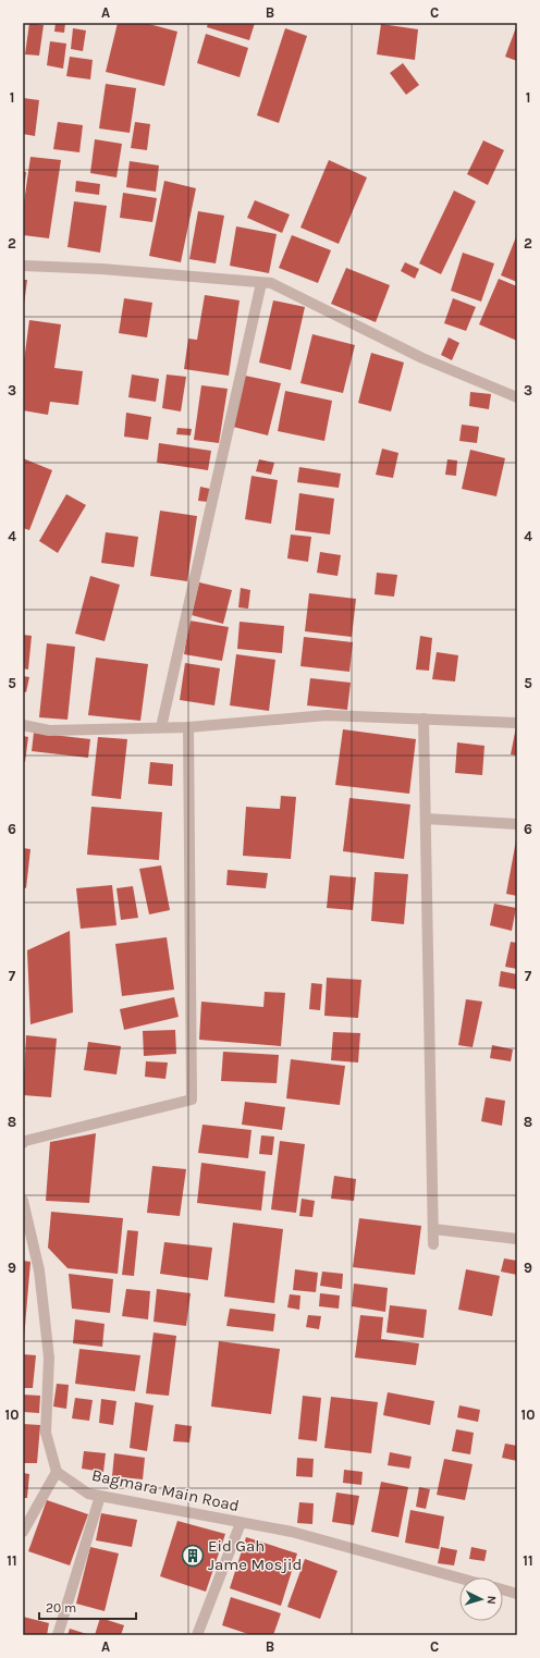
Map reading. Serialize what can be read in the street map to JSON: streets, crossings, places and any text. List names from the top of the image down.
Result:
{
  "streets": {
    "street": ["Bagmara Main Road"]
  },
  "places": {
    "building": ["Eid Gah Jame Mosjid"]
  },
  "scale_bar": "20 m",
  "north": "right",
  "grid": {
    "columns": ["A", "B", "C"],
    "rows": [
      "1",
      "2",
      "3",
      "4",
      "5",
      "6",
      "7",
      "8",
      "9",
      "10",
      "11"
    ]
  }
}
